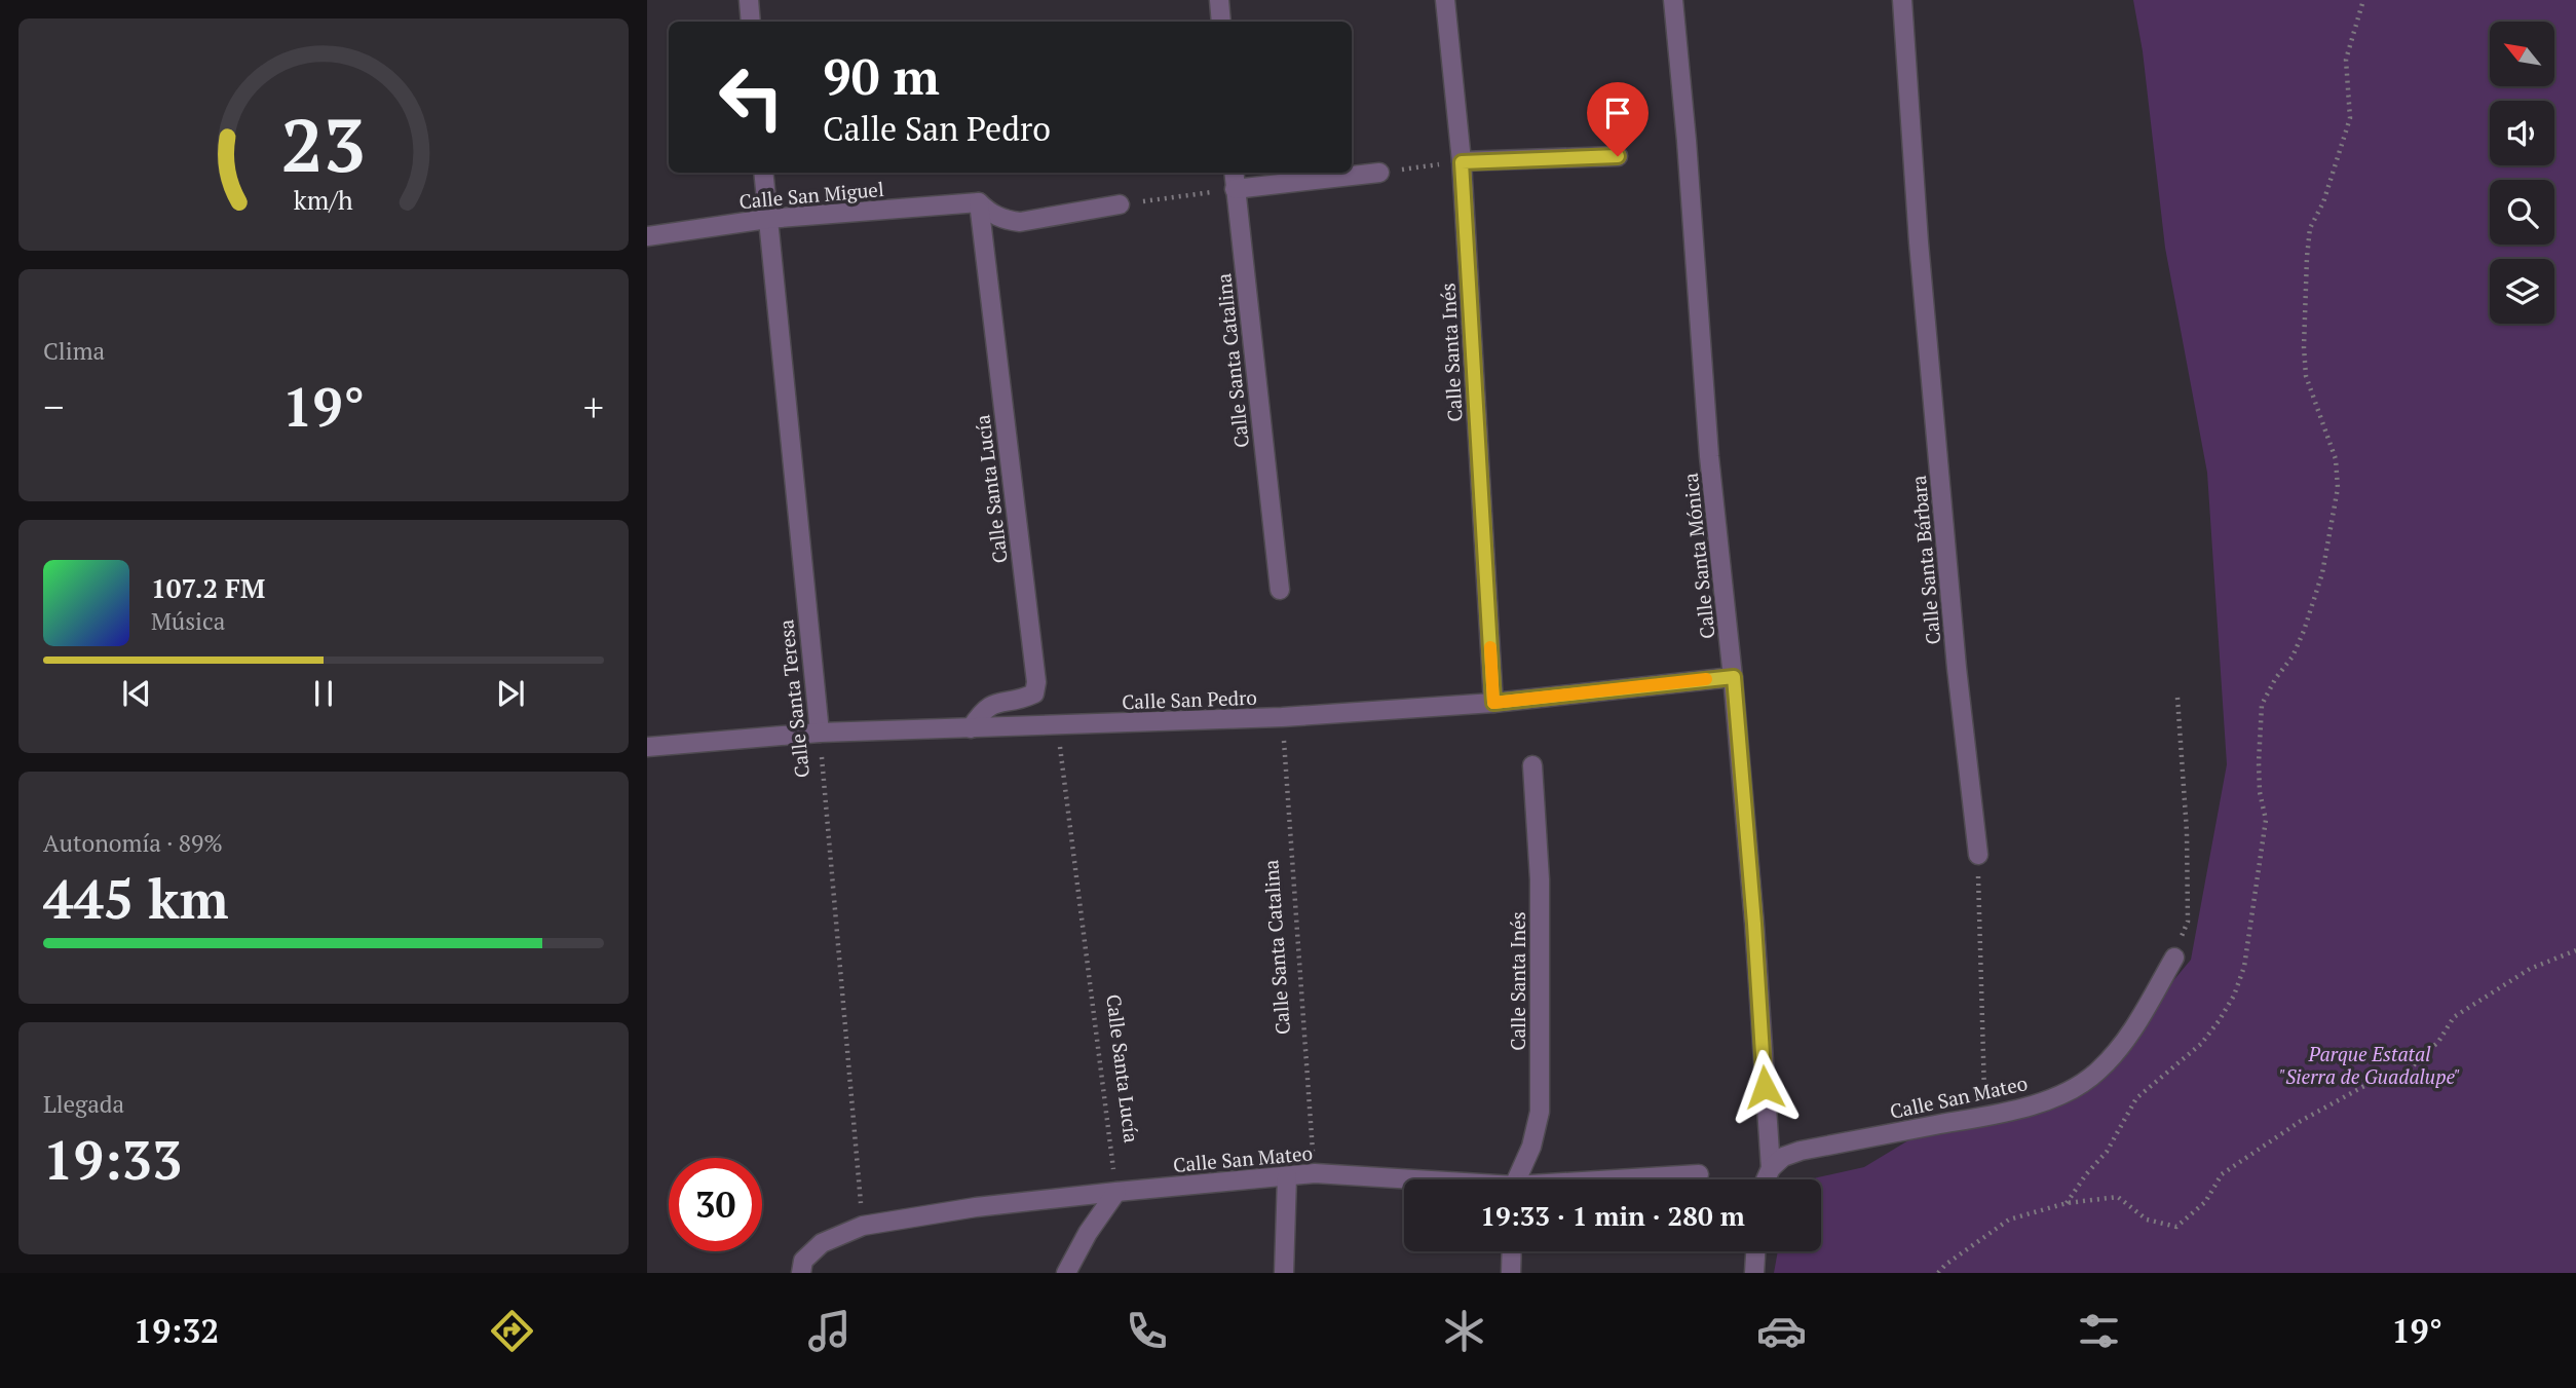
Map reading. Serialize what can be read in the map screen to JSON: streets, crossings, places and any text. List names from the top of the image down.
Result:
{
  "streets": {
    "street": [
      "Calle San Miguel",
      "Calle Santa Inés",
      "Calle Santa Catalina",
      "Calle Santa Lucía",
      "Calle Santa Mónica",
      "Calle Santa Bárbara",
      "Calle Santa Teresa",
      "Calle San Pedro",
      "Calle San Mateo"
    ]
  },
  "crossings": [
    ["Calle San Miguel", "Calle Santa Lucía"],
    ["Calle San Miguel", "Calle Santa Teresa"],
    ["Calle Santa Inés", "Calle San Pedro"],
    ["Calle Santa Catalina", "Calle San Pedro"],
    ["Calle Santa Catalina", "Calle San Mateo"],
    ["Calle Santa Lucía", "Calle San Pedro"],
    ["Calle Santa Lucía", "Calle San Mateo"],
    ["Calle Santa Mónica", "Calle San Pedro"],
    ["Calle Santa Mónica", "Calle San Mateo"],
    ["Calle Santa Teresa", "Calle San Pedro"],
    ["Calle Santa Teresa", "Calle San Mateo"]
  ],
  "parks": ["Parque Estatal \"Sierra de Guadalupe\""],
  "north": "top left",
  "page": {
    "turn": ["90 m", "Calle San Pedro"],
    "tile": [
      "Clima",
      ["Autonomía · 89%", "445 km"],
      ["Llegada", "19:33"]
    ],
    "heat": ["−", "19°", "+"],
    "song": ["107.2 FM", "Música"],
    "limit": "30",
    "trip": "19:33 · 1 min · 280 m",
    "tabs": ["19:32", "19°"],
    "gauge": ["23", "km/h"]
  }
}
